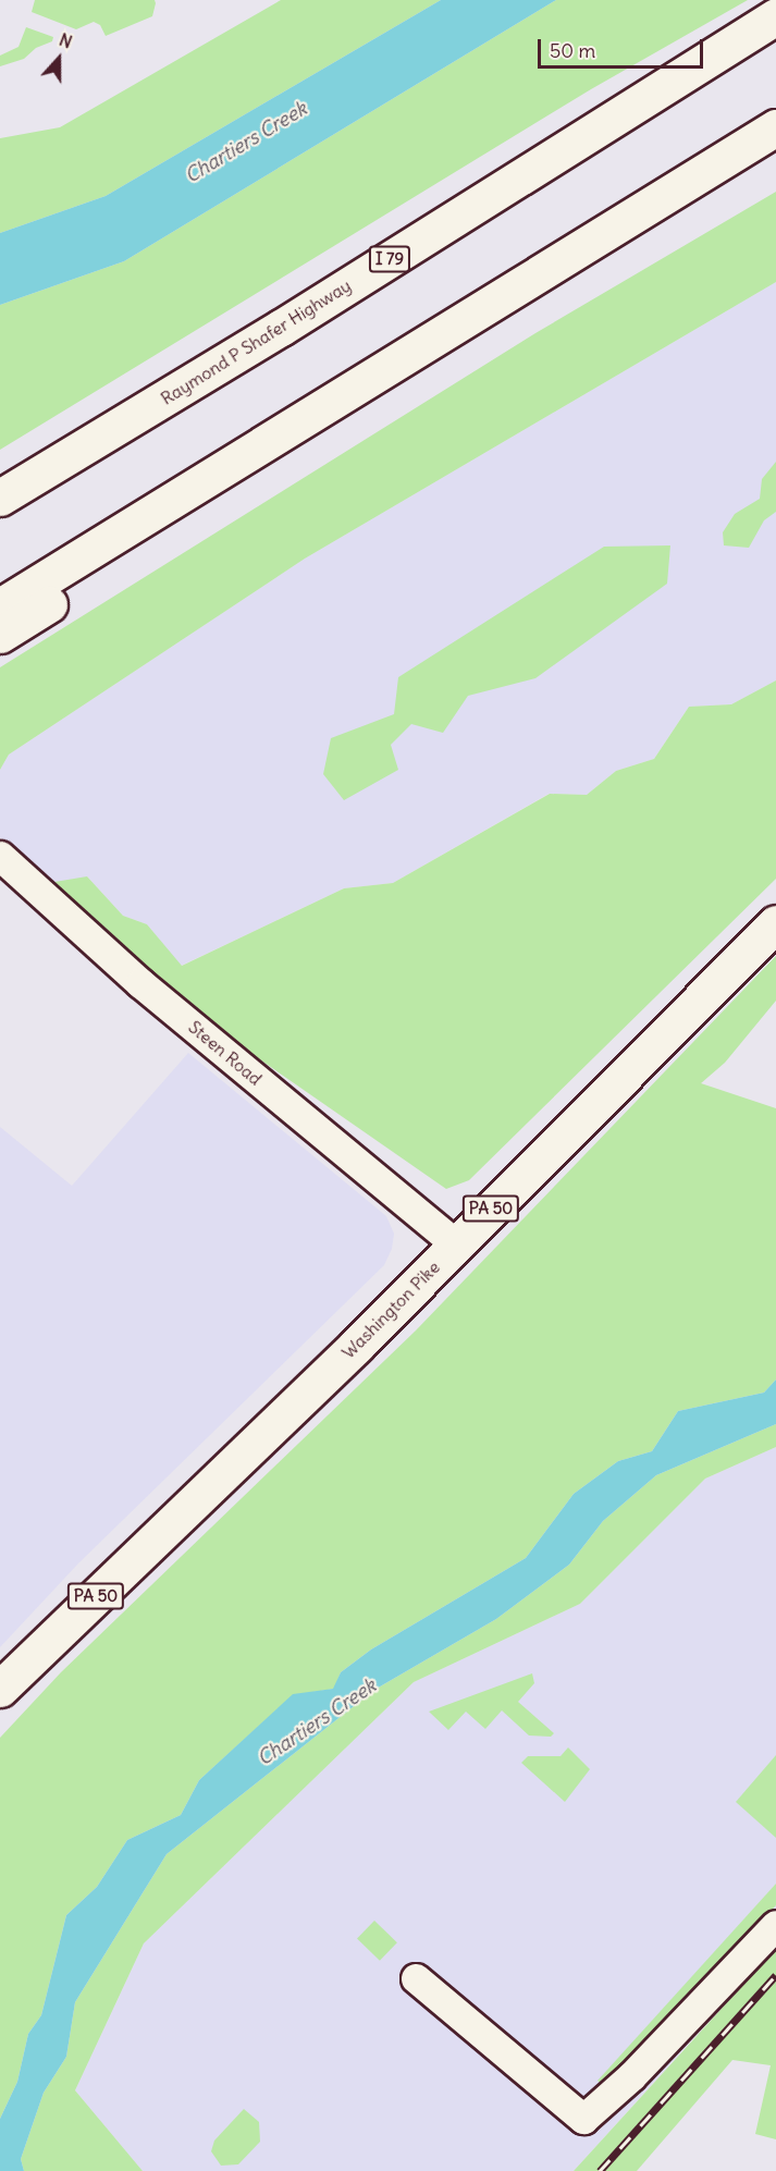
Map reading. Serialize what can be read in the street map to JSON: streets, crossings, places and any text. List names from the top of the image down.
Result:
{
  "streets": {
    "main road": [
      "I 79",
      "Raymond P Shafer Highway",
      "PA 50",
      "Washington Pike"
    ],
    "street": ["Steen Road"]
  },
  "crossings": [
    ["Steen Road", "Washington Pike"]
  ],
  "water": ["Chartiers Creek"],
  "scale_bar": "50 m",
  "north": "top"
}
